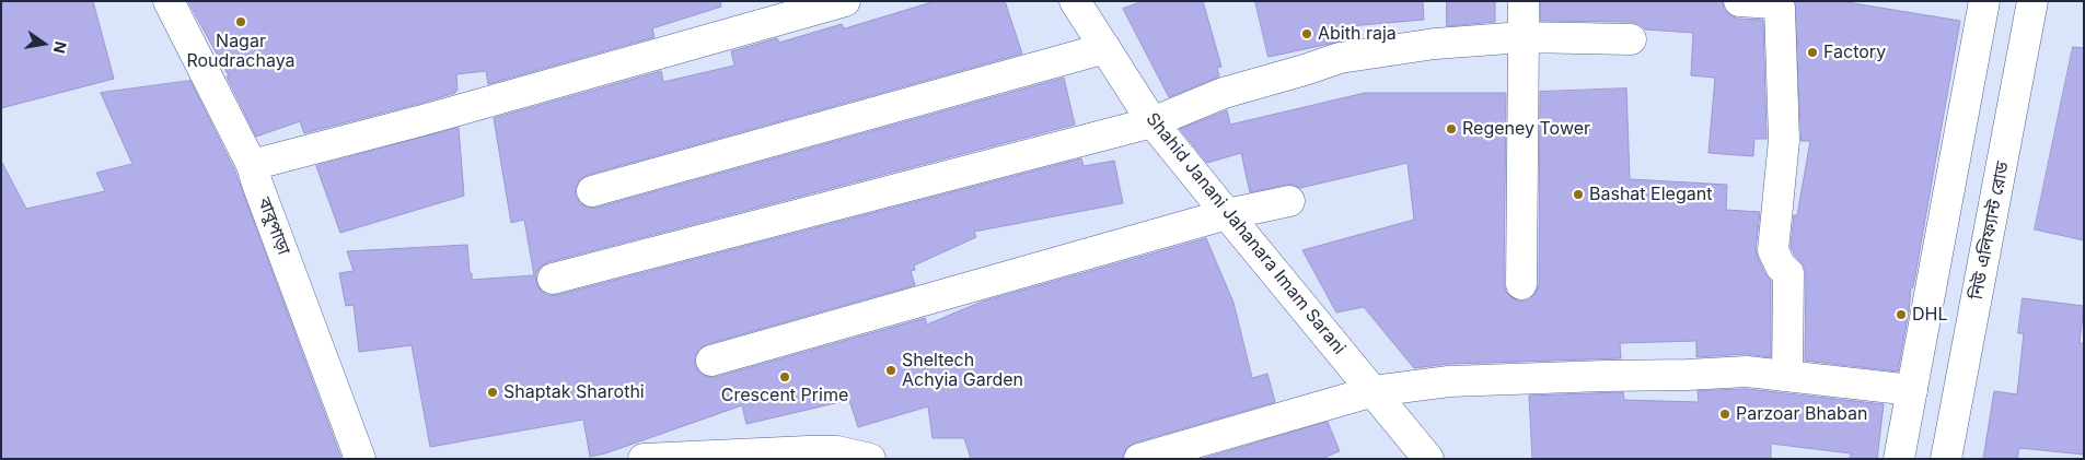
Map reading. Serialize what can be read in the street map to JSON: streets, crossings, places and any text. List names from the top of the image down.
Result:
{
  "streets": {
    "main road": ["বাবুপাড়া", "নিউ এলিফ্যান্ট রোড", "Shahid Janani Jahanara Imam Sarani"]
  },
  "places": [
    "Nagar Roudrachaya",
    "Abith raja",
    "Factory",
    "Regeney Tower",
    "Bashat Elegant",
    "DHL",
    "Sheltech Achyia Garden",
    "Crescent Prime",
    "Shaptak Sharothi",
    "Parzoar Bhaban"
  ],
  "north": "right"
}
